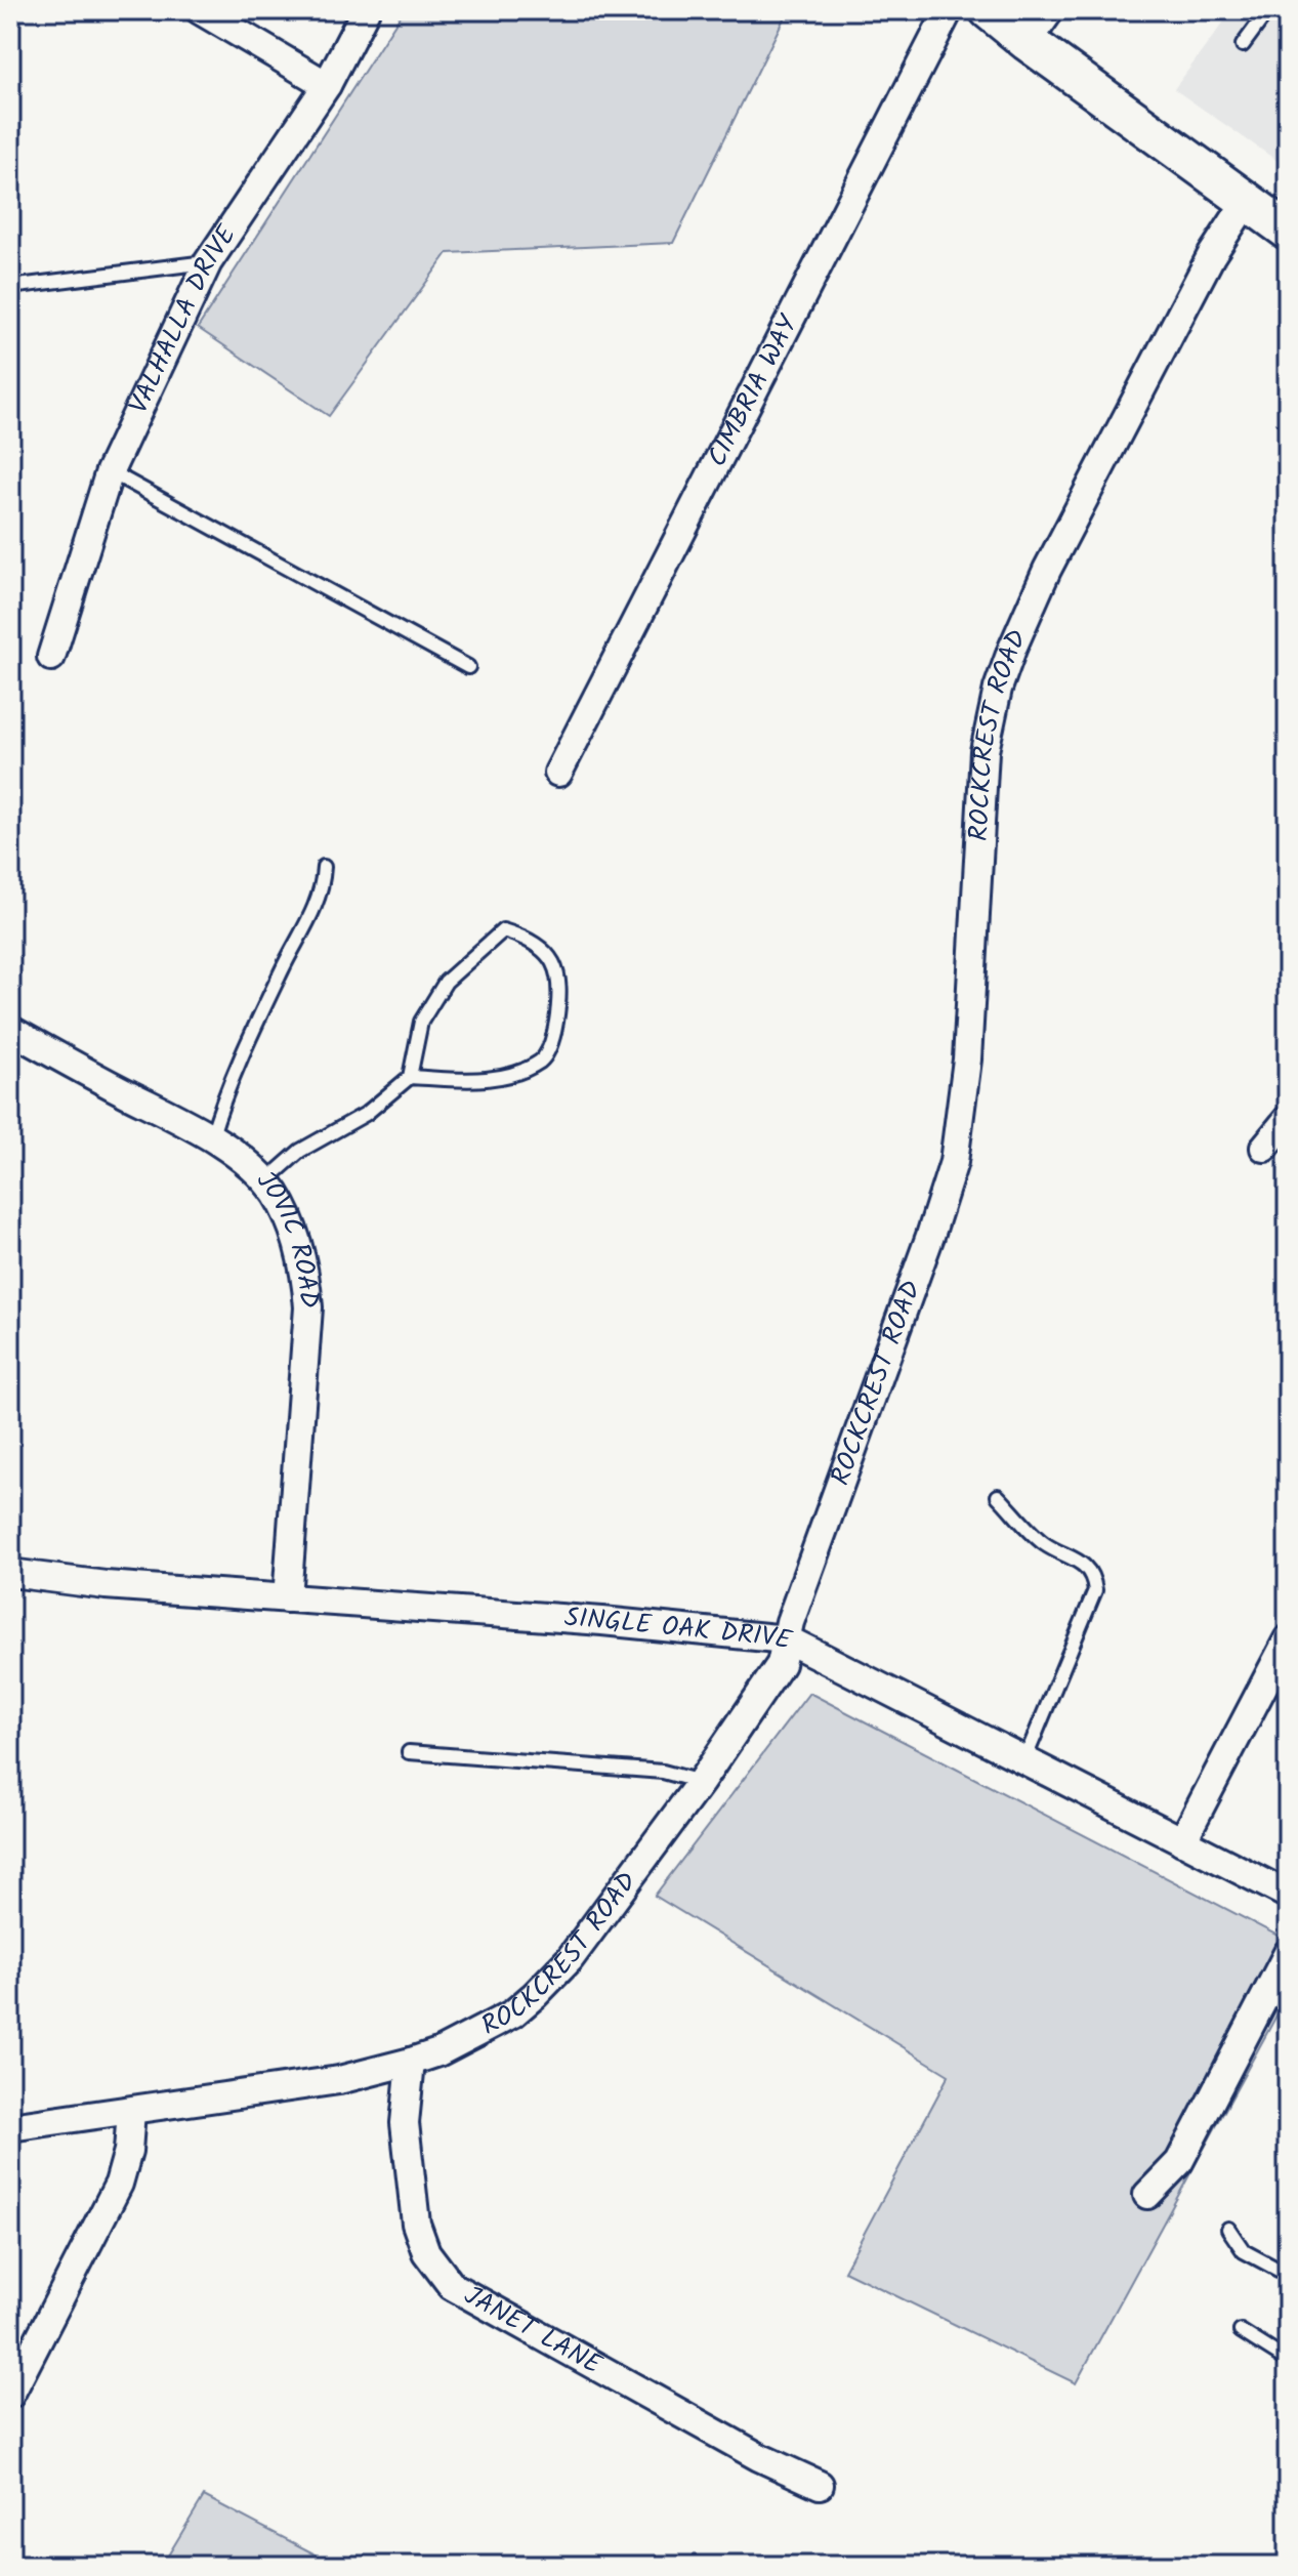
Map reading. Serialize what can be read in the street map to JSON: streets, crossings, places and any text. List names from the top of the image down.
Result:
{
  "streets": {
    "street": [
      "VALHALLA DRIVE",
      "CIMBRIA WAY",
      "ROCKCREST ROAD",
      "JOVIC ROAD",
      "SINGLE OAK DRIVE",
      "JANET LANE"
    ]
  },
  "crossings": [
    ["ROCKCREST ROAD", "SINGLE OAK DRIVE"],
    ["ROCKCREST ROAD", "JANET LANE"],
    ["JOVIC ROAD", "SINGLE OAK DRIVE"]
  ]
}
